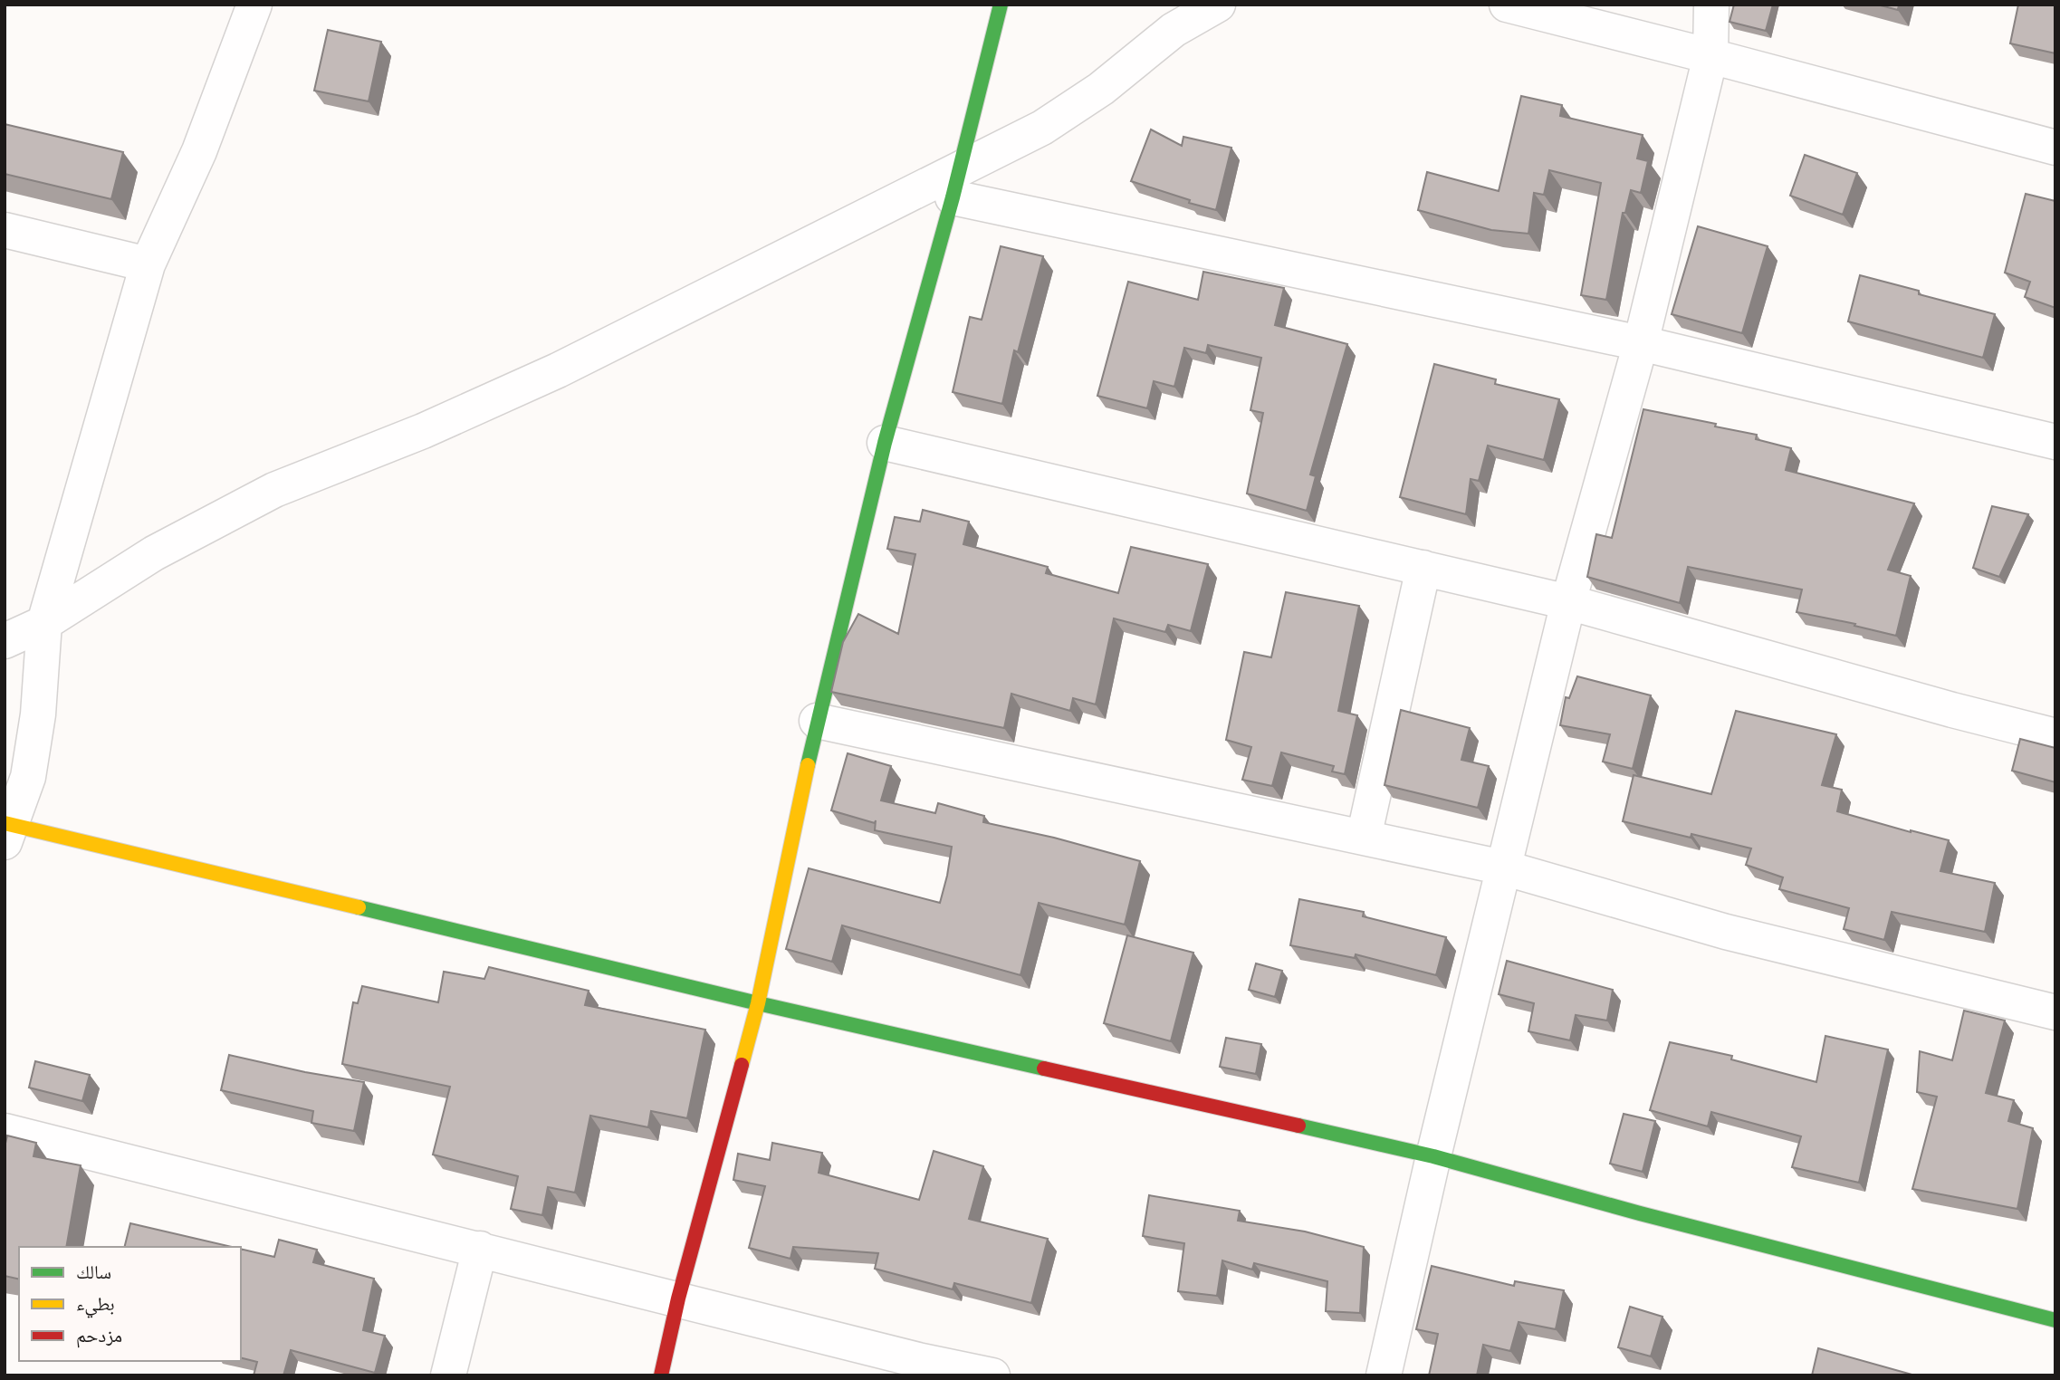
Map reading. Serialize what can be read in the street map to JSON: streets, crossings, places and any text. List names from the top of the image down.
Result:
{
  "legend": ["سالك", "بطيء", "مزدحم"]
}
